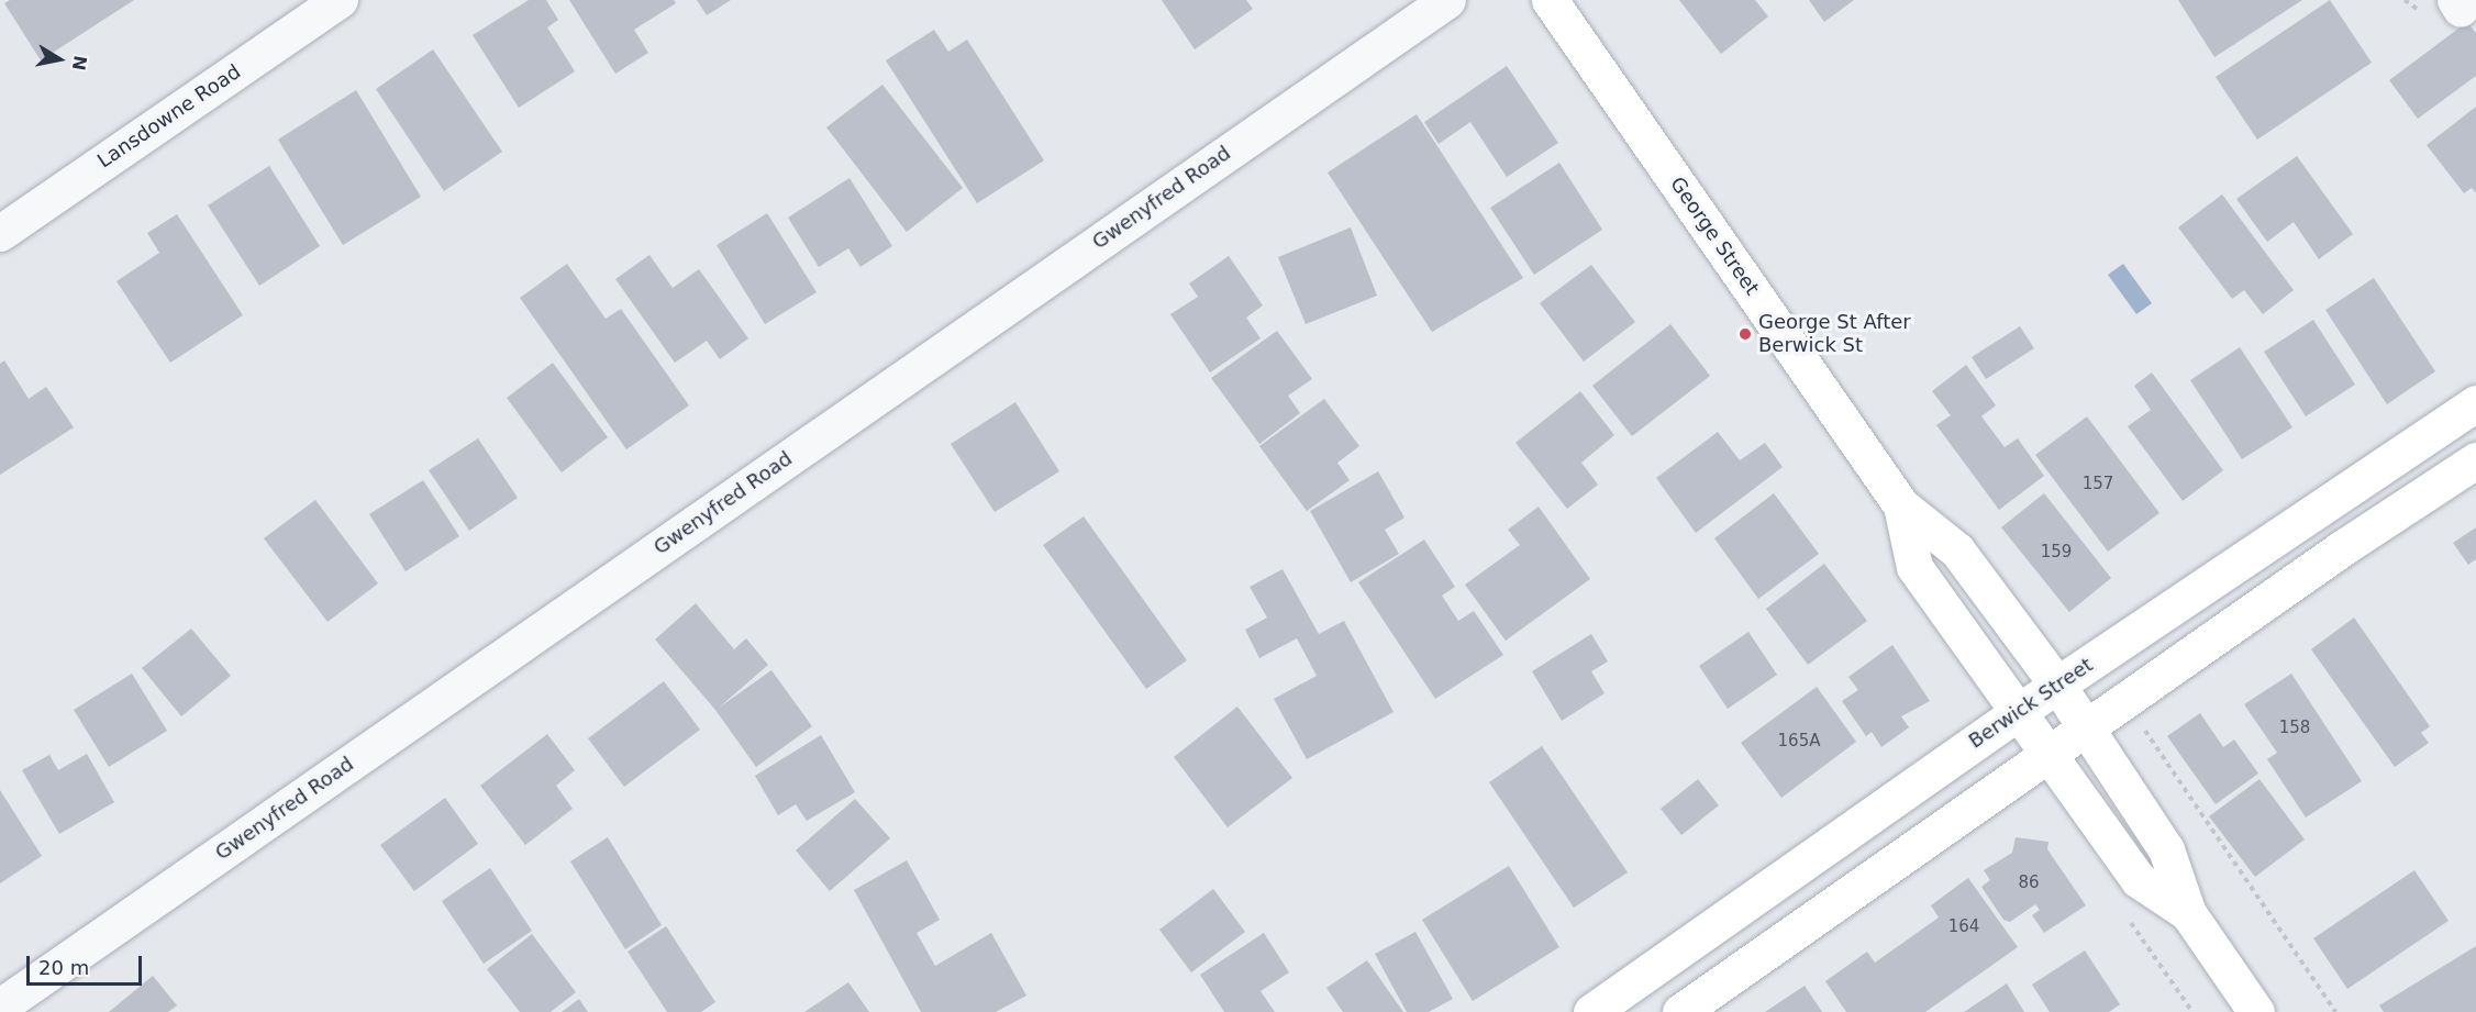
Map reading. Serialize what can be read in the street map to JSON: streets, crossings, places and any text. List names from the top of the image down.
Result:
{
  "streets": {
    "main road": ["George Street", "Berwick Street"],
    "street": ["Lansdowne Road", "Gwenyfred Road"]
  },
  "crossings": [
    ["George Street", "Berwick Street"]
  ],
  "places": ["George St After Berwick St"],
  "house_numbers": [
    "157",
    "159",
    "158",
    "165A",
    "86",
    "164"
  ],
  "scale_bar": "20 m",
  "north": "right"
}
